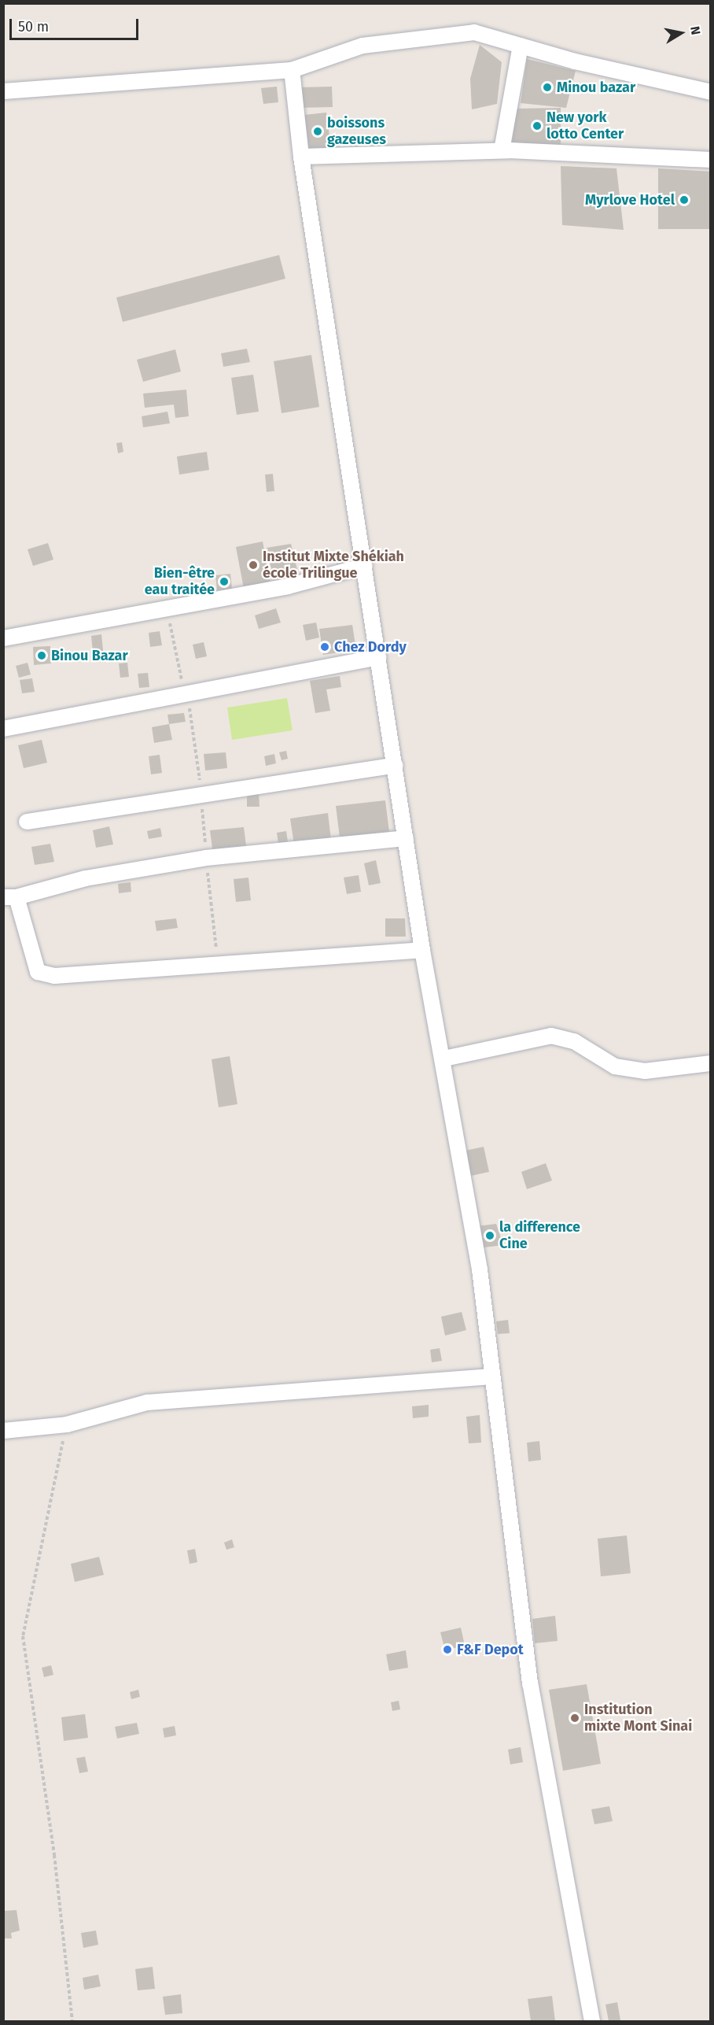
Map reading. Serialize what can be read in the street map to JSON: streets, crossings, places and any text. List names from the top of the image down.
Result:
{
  "places": [
    "Minou bazar",
    "New york lotto Center",
    "boissons gazeuses",
    "Myrlove Hotel",
    "Institut Mixte Shékiah école Trilingue",
    "Bien-être eau traitée",
    "Chez Dordy",
    "Binou Bazar",
    "la difference Cine",
    "F&F Depot",
    "Institution mixte Mont Sinai"
  ],
  "scale_bar": "50 m",
  "north": "right"
}
